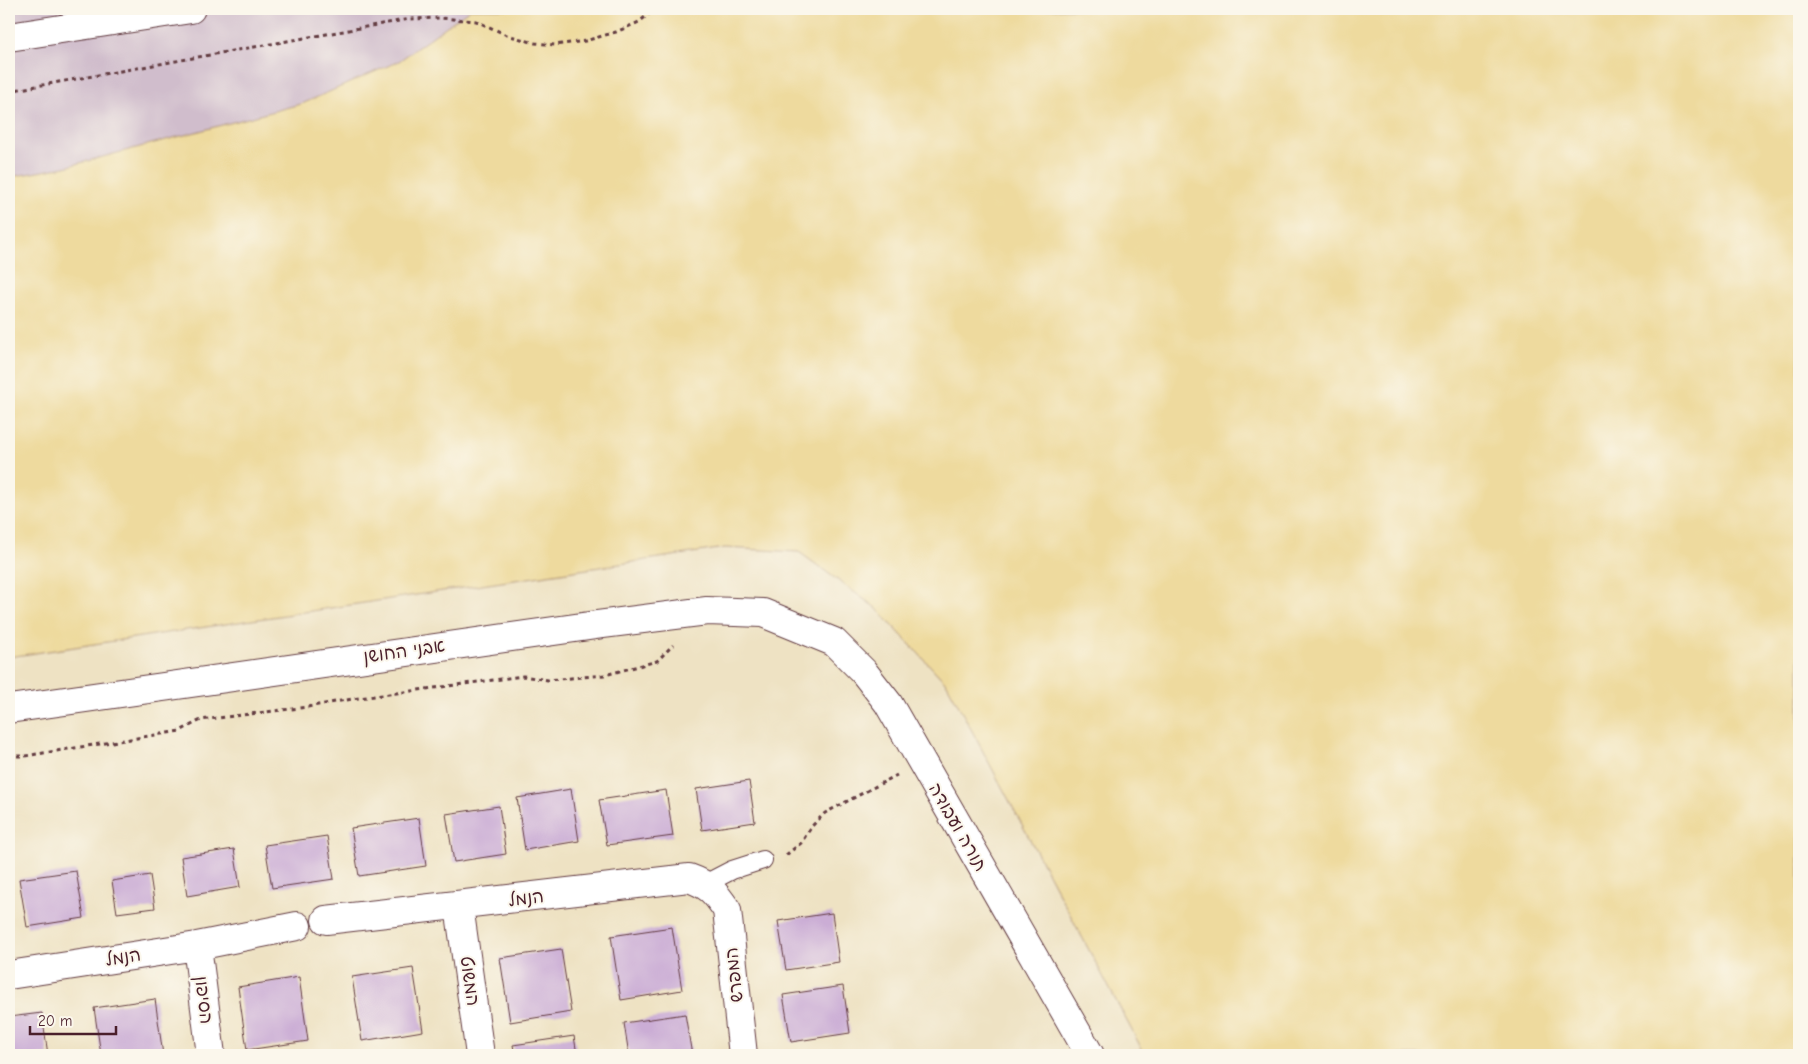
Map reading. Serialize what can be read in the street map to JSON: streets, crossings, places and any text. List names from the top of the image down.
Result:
{
  "streets": {
    "street": [
      "אבני החושן",
      "תורה ועבודה",
      "הנמל",
      "המפרש",
      "המשוט",
      "הסיפון"
    ]
  },
  "crossings": [
    ["אבני החושן", "תורה ועבודה"],
    ["הנמל", "המפרש"],
    ["הנמל", "המשוט"],
    ["הנמל", "הסיפון"]
  ],
  "scale_bar": "20 m"
}
